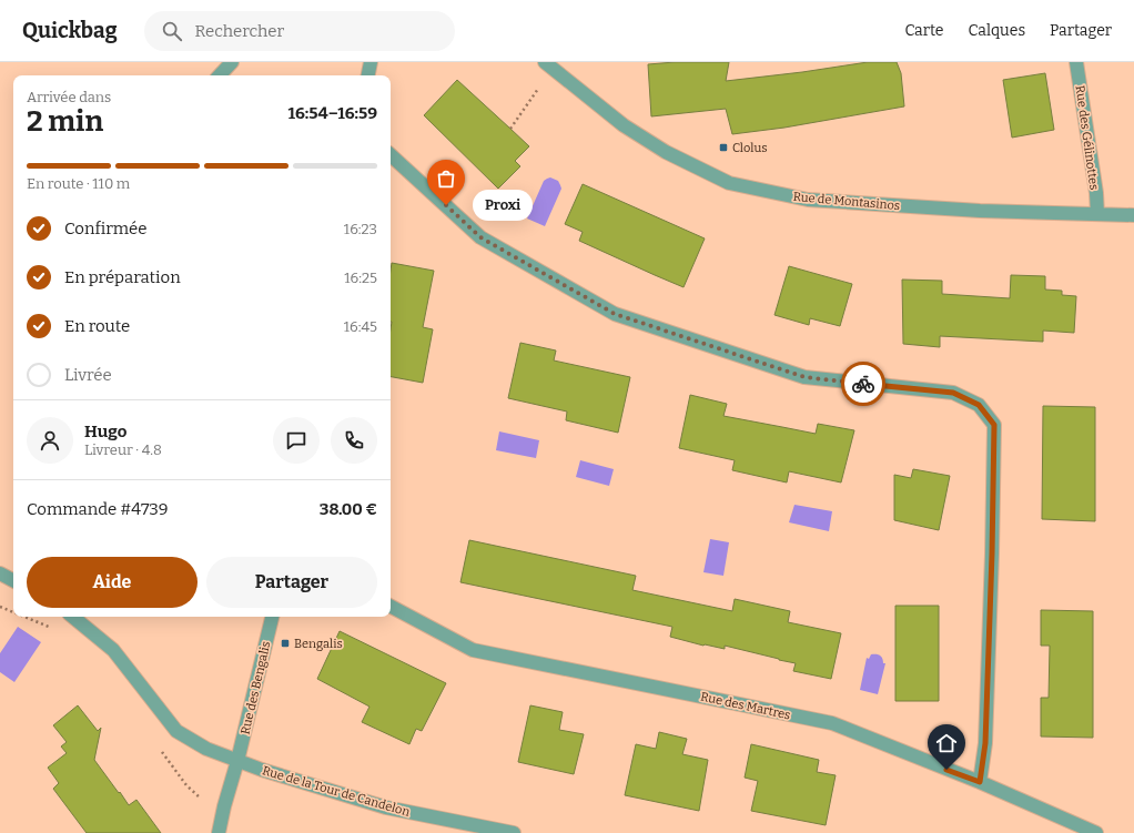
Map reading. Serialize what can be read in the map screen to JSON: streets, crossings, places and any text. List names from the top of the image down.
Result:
{
  "streets": {
    "street": [
      "Rue des Gélinottes",
      "Rue de Montasinos",
      "Rue des Bengalis",
      "Rue des Martres",
      "Rue de la Tour de Candelon"
    ]
  },
  "crossings": [
    ["Rue des Gélinottes", "Rue de Montasinos"],
    ["Rue des Bengalis", "Rue de la Tour de Candelon"]
  ],
  "places": {
    "transit": ["Clolus", "Bengalis"],
    "other": ["Proxi"]
  },
  "page": {
    "header": "Quickbag",
    "search": "Rechercher",
    "nav": ["Carte", "Calques", "Partager"],
    "heading": ["2 min", "Arrivée dans", "16:54–16:59"],
    "panel": [
      "Hugo",
      "Livreur · 4.8",
      "Commande #4739",
      "38.00 €"
    ],
    "bar": "En route · 110 m",
    "bubble": "Proxi",
    "list": [
      ["Confirmée", "16:23"],
      ["En préparation", "16:25"],
      ["En route", "16:45"],
      "Livrée"
    ],
    "buttons": ["Aide", "Partager"]
  }
}
